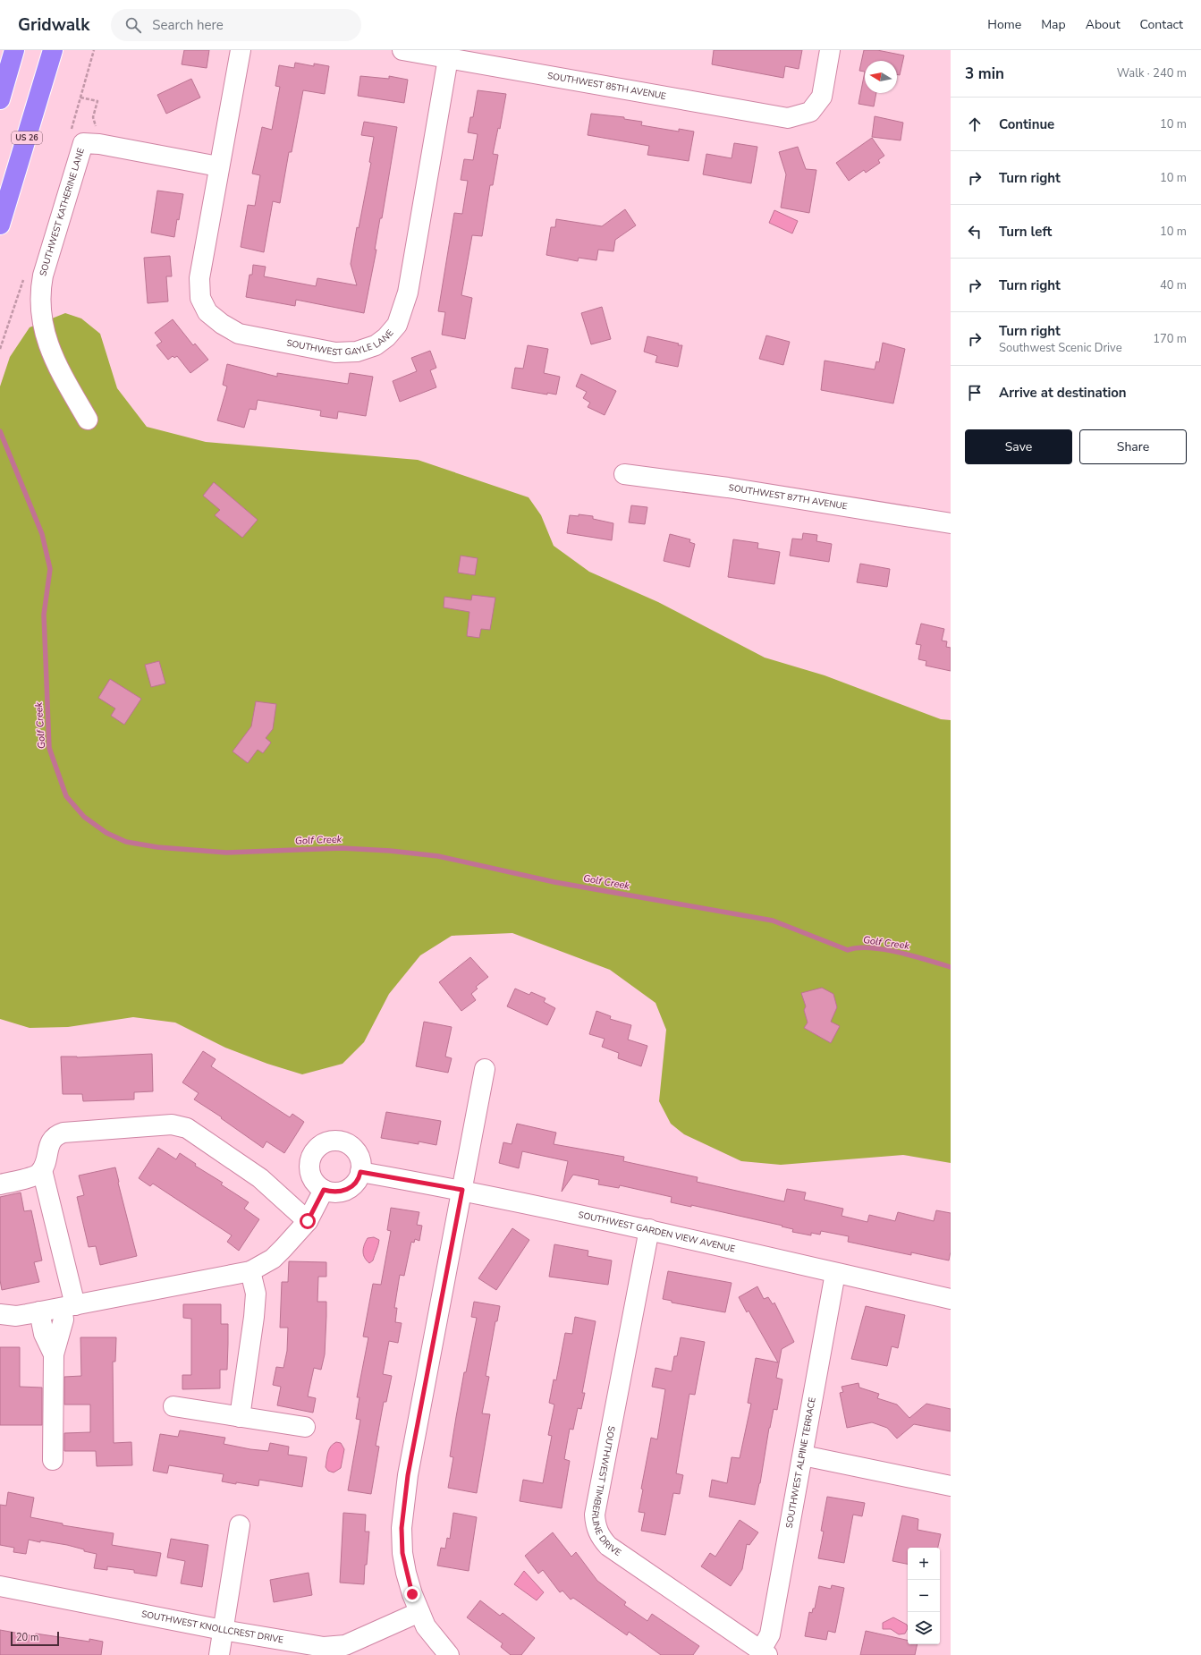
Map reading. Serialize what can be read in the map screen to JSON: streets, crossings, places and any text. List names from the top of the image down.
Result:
{
  "streets": {
    "highway": ["US 26"],
    "street": [
      "SOUTHWEST 85TH AVENUE",
      "SOUTHWEST KATHERINE LANE",
      "SOUTHWEST GAYLE LANE",
      "SOUTHWEST 87TH AVENUE",
      "SOUTHWEST GARDEN VIEW AVENUE",
      "SOUTHWEST ALPINE TERRACE",
      "SOUTHWEST TIMBERLINE DRIVE",
      "SOUTHWEST KNOLLCREST DRIVE"
    ]
  },
  "crossings": [
    ["SOUTHWEST 85TH AVENUE", "SOUTHWEST GAYLE LANE"],
    ["SOUTHWEST KATHERINE LANE", "SOUTHWEST GAYLE LANE"],
    ["SOUTHWEST GARDEN VIEW AVENUE", "SOUTHWEST ALPINE TERRACE"],
    ["SOUTHWEST GARDEN VIEW AVENUE", "SOUTHWEST TIMBERLINE DRIVE"],
    ["SOUTHWEST ALPINE TERRACE", "SOUTHWEST TIMBERLINE DRIVE"]
  ],
  "water": ["Golf Creek"],
  "scale_bar": "20 m",
  "north": "left",
  "page": {
    "header": "Gridwalk",
    "search": "Search here",
    "nav": [
      "Home",
      "Map",
      "About",
      "Contact"
    ],
    "heading": ["3 min", "Walk · 240 m"],
    "list": [
      ["Continue", "10 m"],
      ["Turn right", "10 m"],
      ["Turn left", "10 m"],
      ["Turn right", "40 m"],
      ["Turn right", "Southwest Scenic Drive", "170 m"],
      "Arrive at destination"
    ],
    "buttons": ["Save", "Share"],
    "map_buttons": ["+", "−"],
    "scale": "20 m"
  }
}
